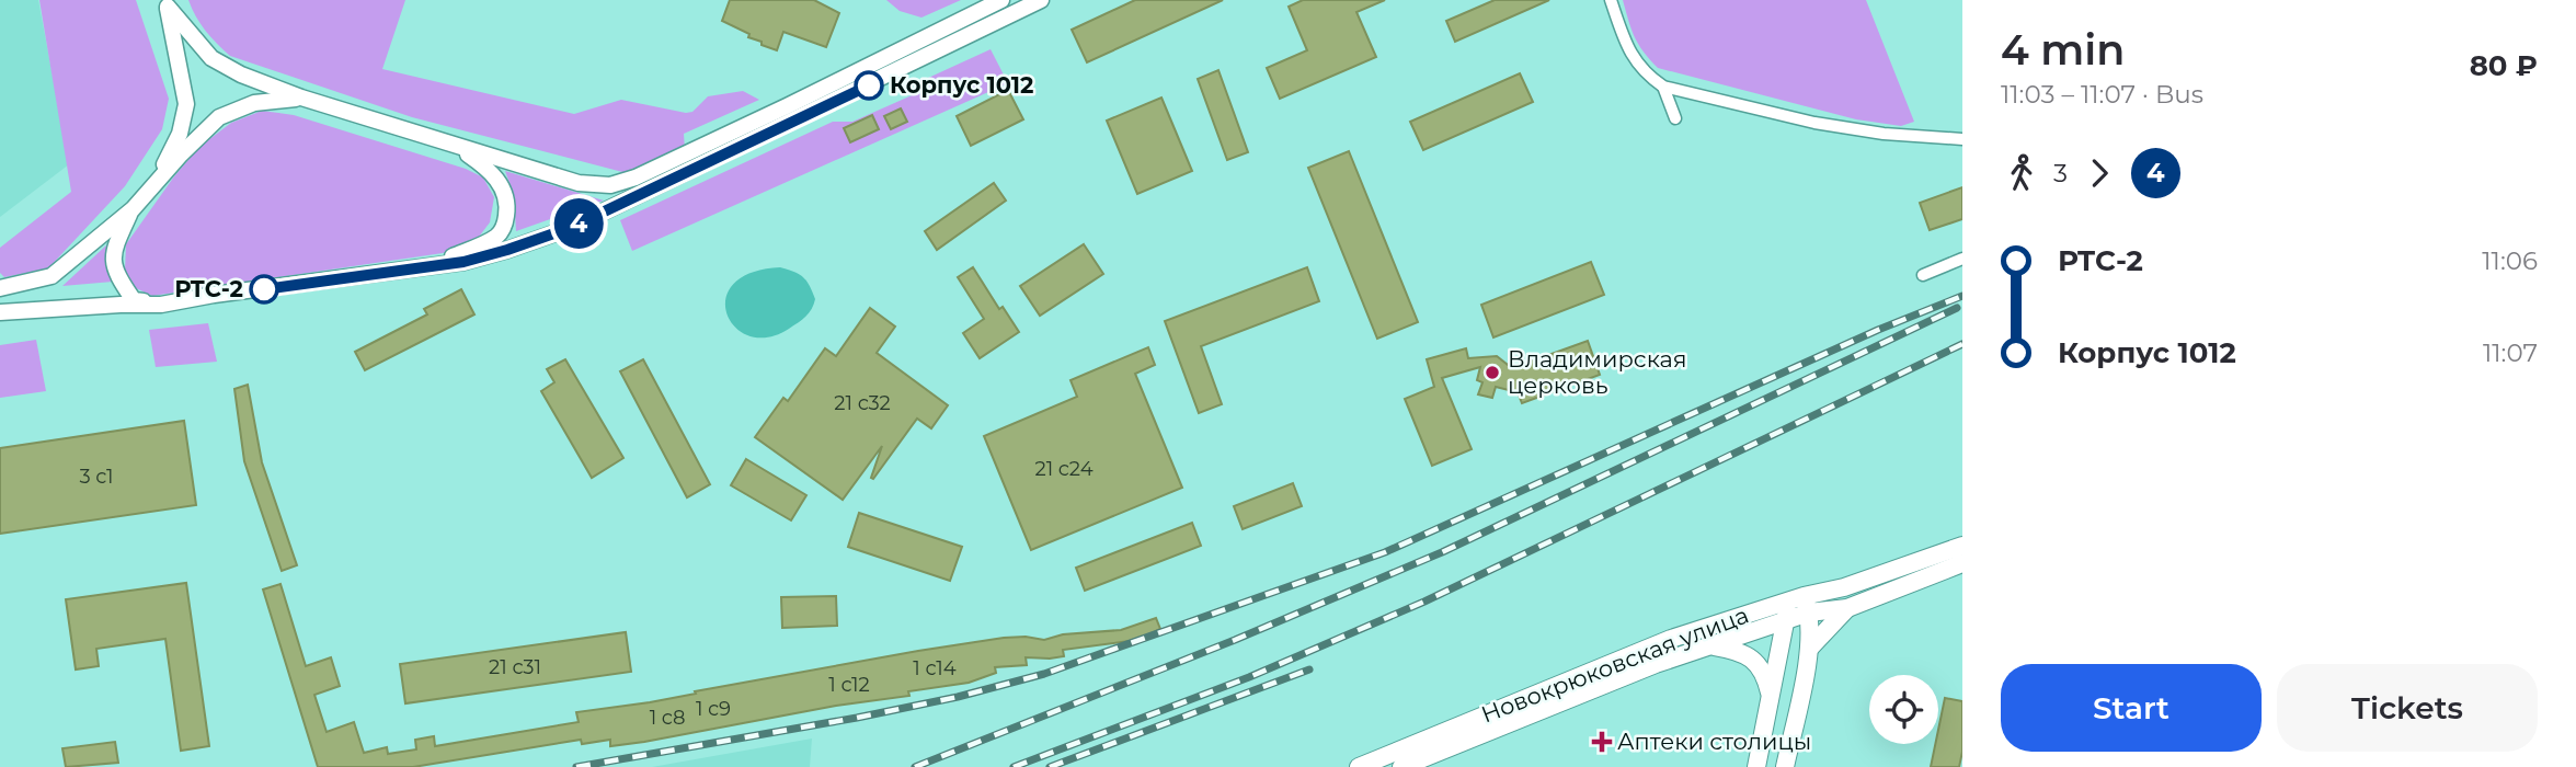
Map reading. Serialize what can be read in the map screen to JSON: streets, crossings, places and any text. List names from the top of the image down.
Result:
{
  "streets": {
    "main road": ["Новокрюковская улица"]
  },
  "places": {
    "other": ["Корпус 1012", "РТС-2", "Владимирская церковь"],
    "health": ["Аптеки столицы"]
  },
  "lines": ["bus line 4"],
  "house_numbers": [
    "21 с32",
    "21 с24",
    "3 с1",
    "21 с31",
    "1 с14",
    "1 с12",
    "1 с9",
    "1 с8"
  ],
  "page": {
    "on_map": "4",
    "heading": ["4 min", "11:03 – 11:07 · Bus", "80 ₽"],
    "legs": ["3", "4"],
    "list": [
      {
        "name": "РТС-2",
        "value": "11:06"
      },
      {
        "name": "Корпус 1012",
        "value": "11:07"
      }
    ],
    "buttons": ["Start", "Tickets"]
  }
}
